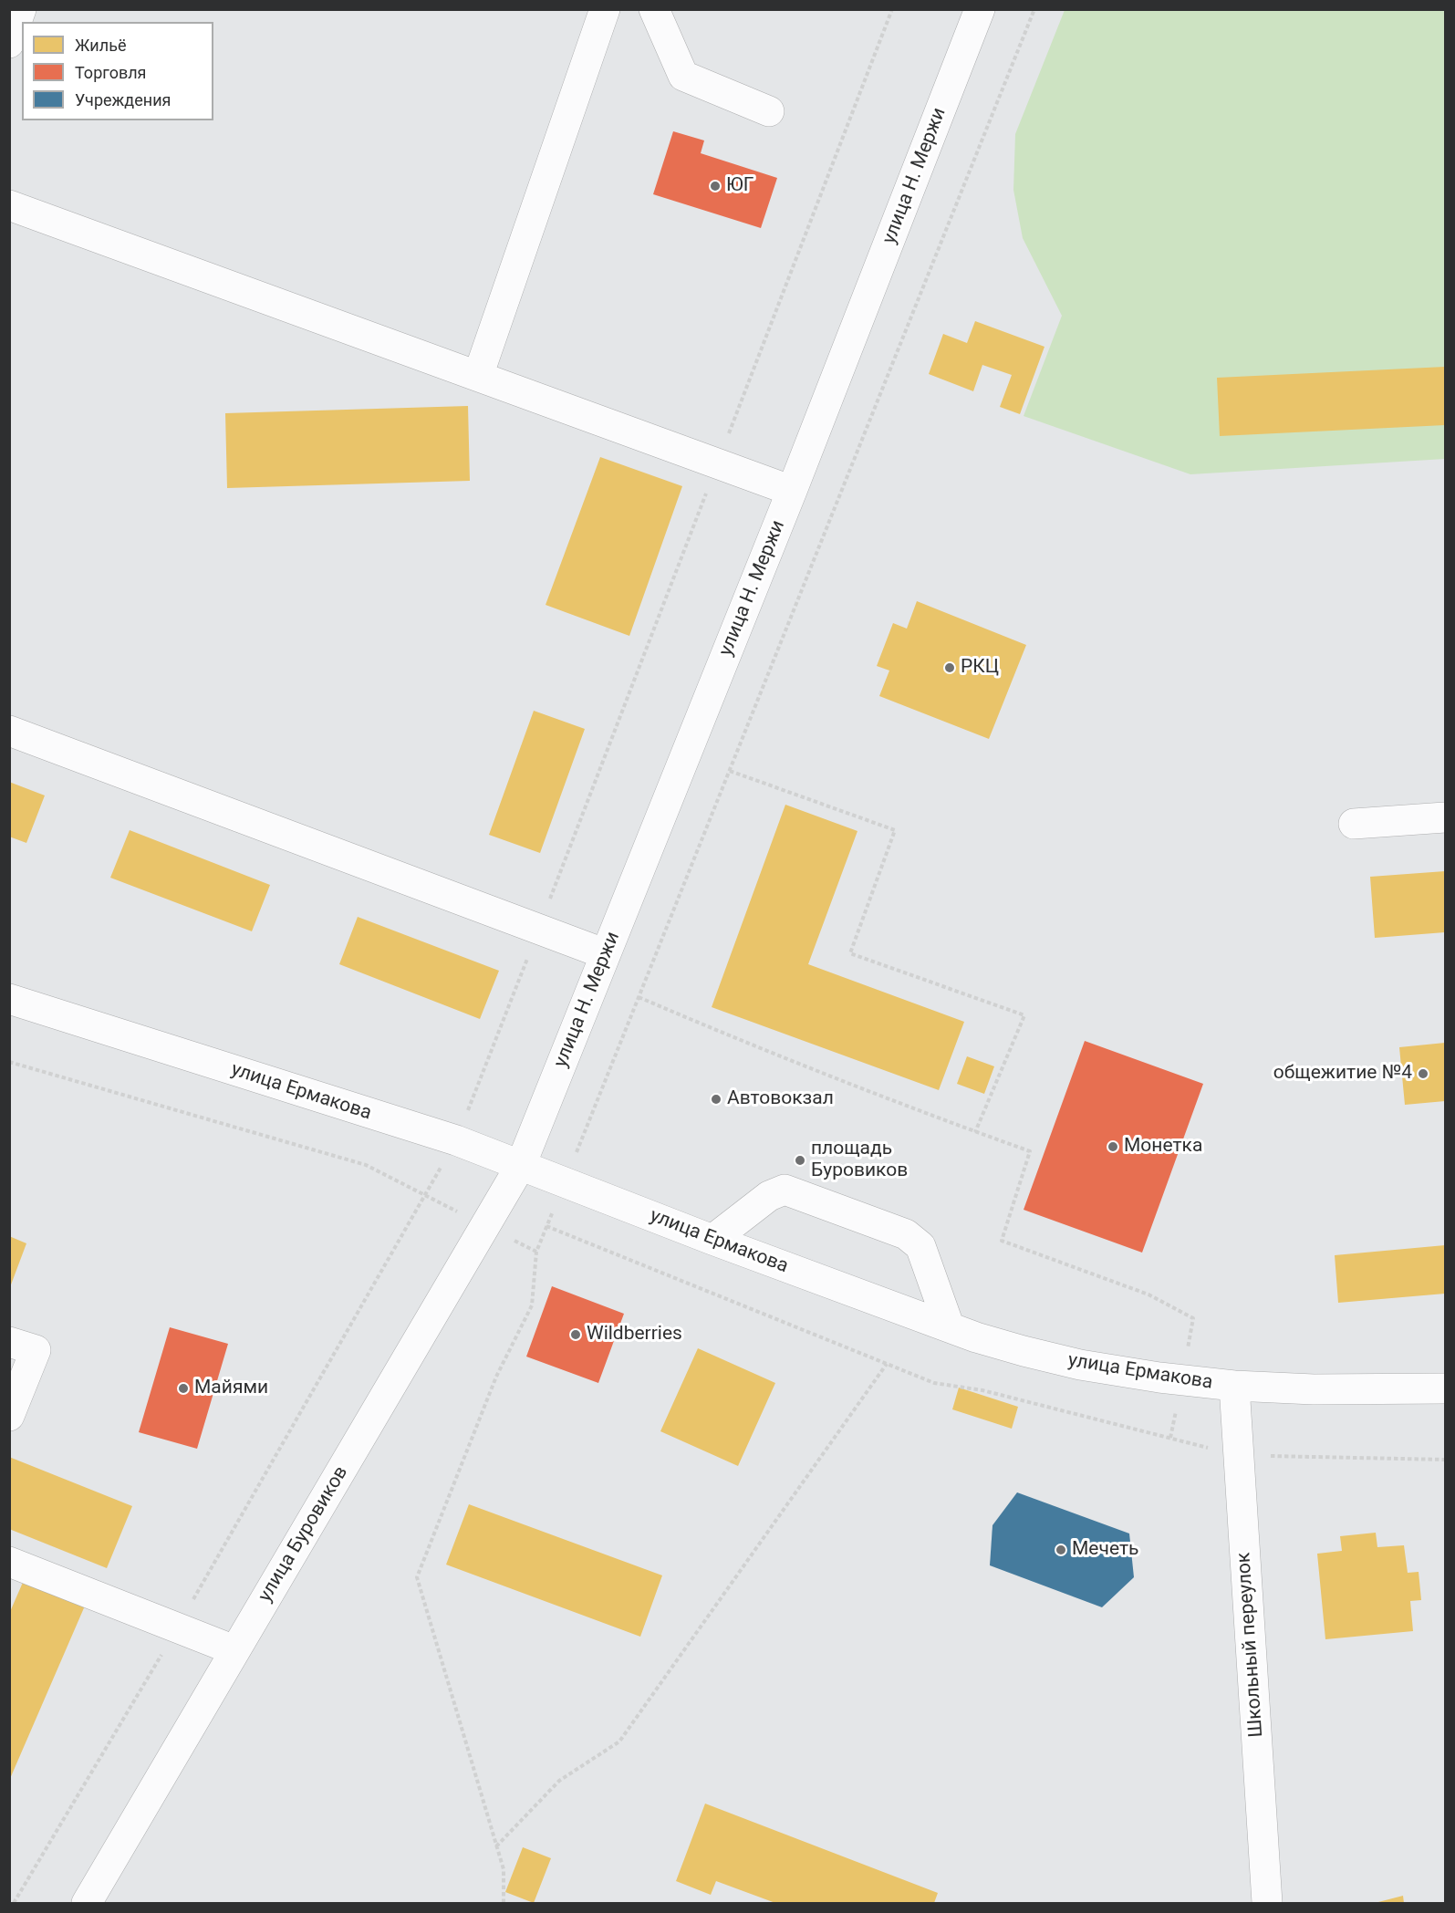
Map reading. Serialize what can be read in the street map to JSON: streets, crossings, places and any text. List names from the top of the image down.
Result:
{
  "streets": {
    "street": [
      "улица Н. Мержи",
      "улица Ермакова",
      "улица Буровиков",
      "Школьный переулок"
    ]
  },
  "crossings": [
    ["улица Н. Мержи", "улица Ермакова"],
    ["улица Н. Мержи", "улица Буровиков"],
    ["улица Ермакова", "улица Буровиков"],
    ["улица Ермакова", "Школьный переулок"]
  ],
  "places": [
    "ЮГ",
    "РКЦ",
    "общежитие №4",
    "Автовокзал",
    "Монетка",
    "площадь Буровиков",
    "Wildberries",
    "Майями",
    "Мечеть"
  ],
  "legend": ["Жильё", "Торговля", "Учреждения"]
}
